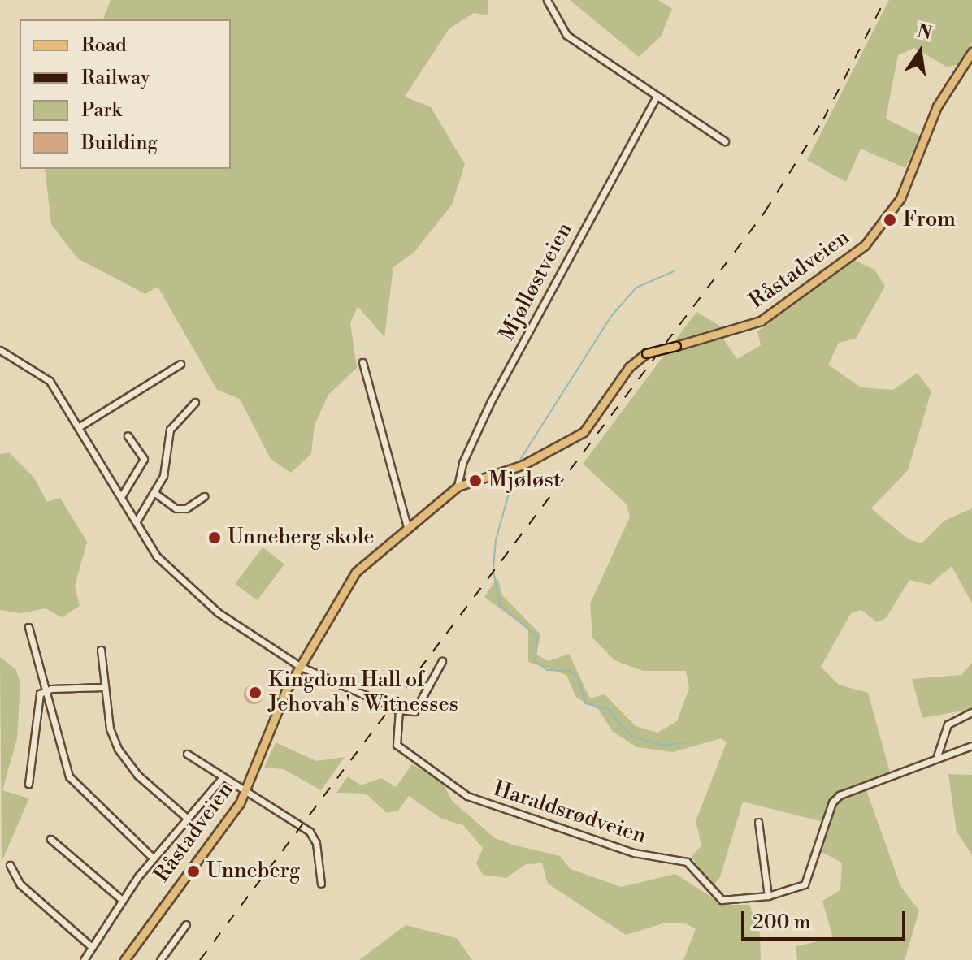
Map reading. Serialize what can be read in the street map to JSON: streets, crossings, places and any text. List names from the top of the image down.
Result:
{
  "streets": {
    "main road": ["Råstadveien"],
    "street": ["Mjølløstveien", "Haraldsrødveien"]
  },
  "crossings": [
    ["Råstadveien", "Mjølløstveien"]
  ],
  "places": [
    "From",
    "Mjøløst",
    "Unneberg skole",
    "Kingdom Hall of Jehovah's Witnesses",
    "Unneberg"
  ],
  "legend": [
    "Road",
    "Railway",
    "Park",
    "Building"
  ],
  "scale_bar": "200 m",
  "north": "top"
}
